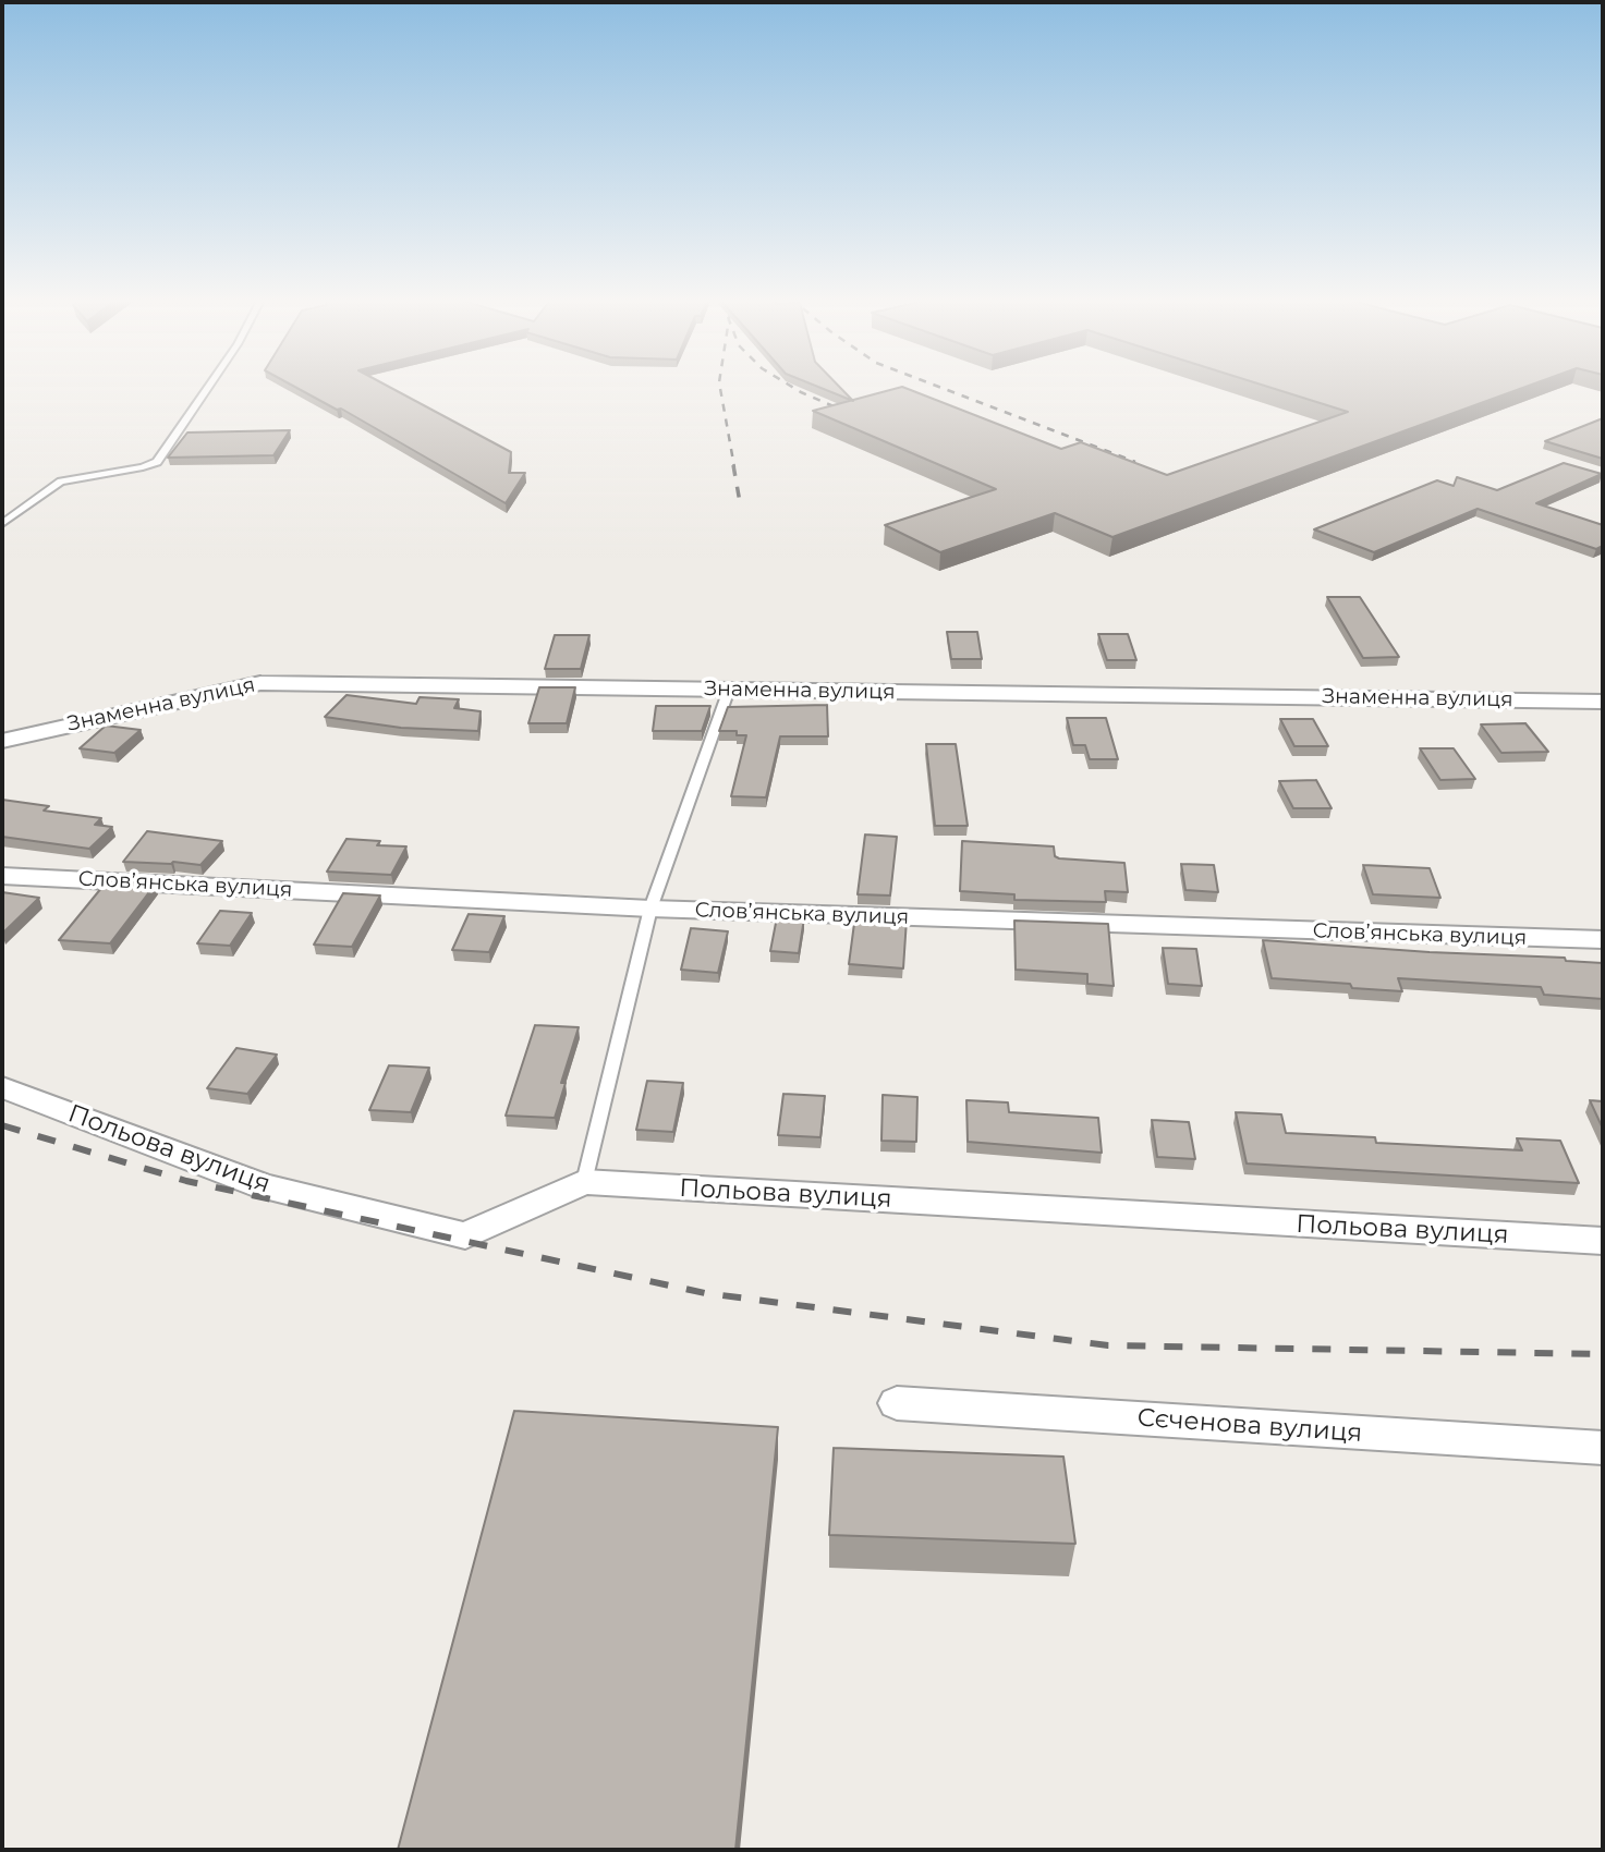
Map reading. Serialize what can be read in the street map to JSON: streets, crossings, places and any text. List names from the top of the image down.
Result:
{
  "streets": {
    "street": [
      "Знаменна вулиця",
      "Слов’янська вулиця",
      "Польова вулиця",
      "Сєченова вулиця"
    ]
  }
}
